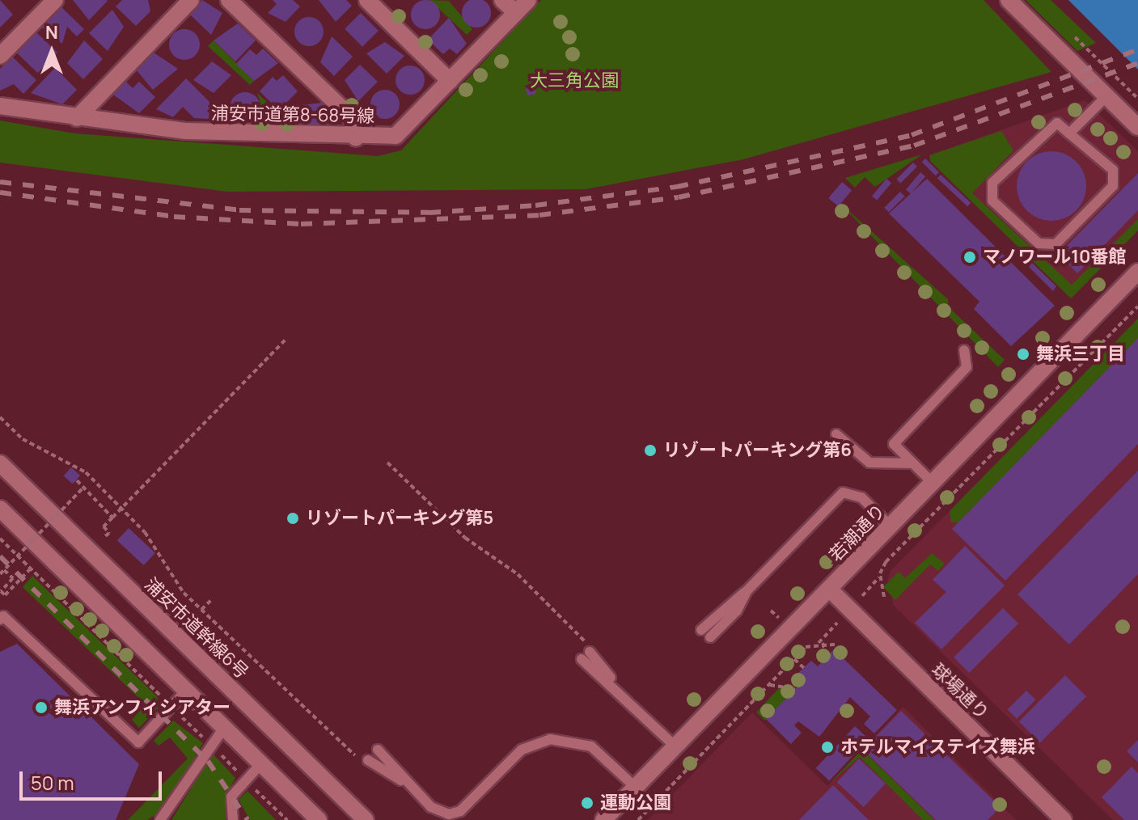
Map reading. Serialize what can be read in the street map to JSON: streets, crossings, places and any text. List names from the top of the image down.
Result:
{
  "streets": {
    "street": [
      "浦安市道第8-68号線",
      "若潮通り",
      "浦安市道幹線6号",
      "球場通り"
    ]
  },
  "crossings": [
    ["若潮通り", "球場通り"]
  ],
  "parks": ["大三角公園"],
  "places": [
    "マノワール10番館",
    "舞浜三丁目",
    "リゾートパーキング第6",
    "リゾートパーキング第5",
    "舞浜アンフィシアター",
    "ホテルマイステイズ舞浜",
    "運動公園"
  ],
  "scale_bar": "50 m",
  "north": "top"
}
